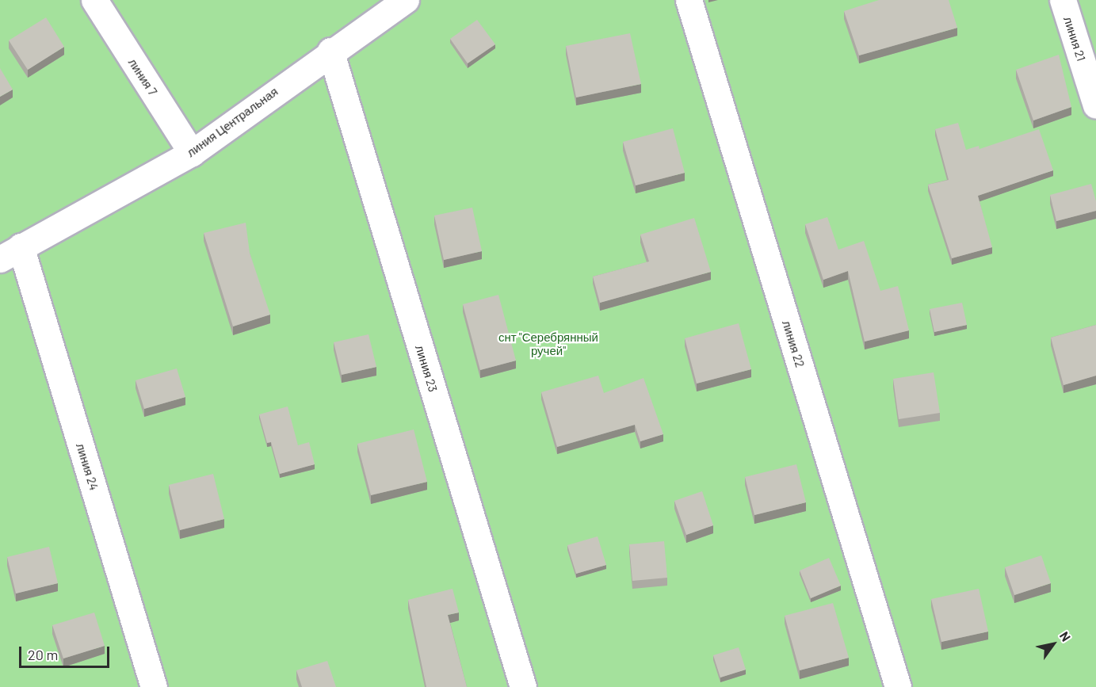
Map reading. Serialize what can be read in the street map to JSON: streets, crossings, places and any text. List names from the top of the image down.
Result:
{
  "streets": {
    "street": [
      "линия 21",
      "линия 7",
      "линия Центральная",
      "линия 22",
      "линия 23",
      "линия 24"
    ]
  },
  "crossings": [
    ["линия 7", "линия Центральная"],
    ["линия Центральная", "линия 23"],
    ["линия Центральная", "линия 24"]
  ],
  "parks": ["снт \"Серебрянный ручей\""],
  "scale_bar": "20 m",
  "north": "top right"
}
